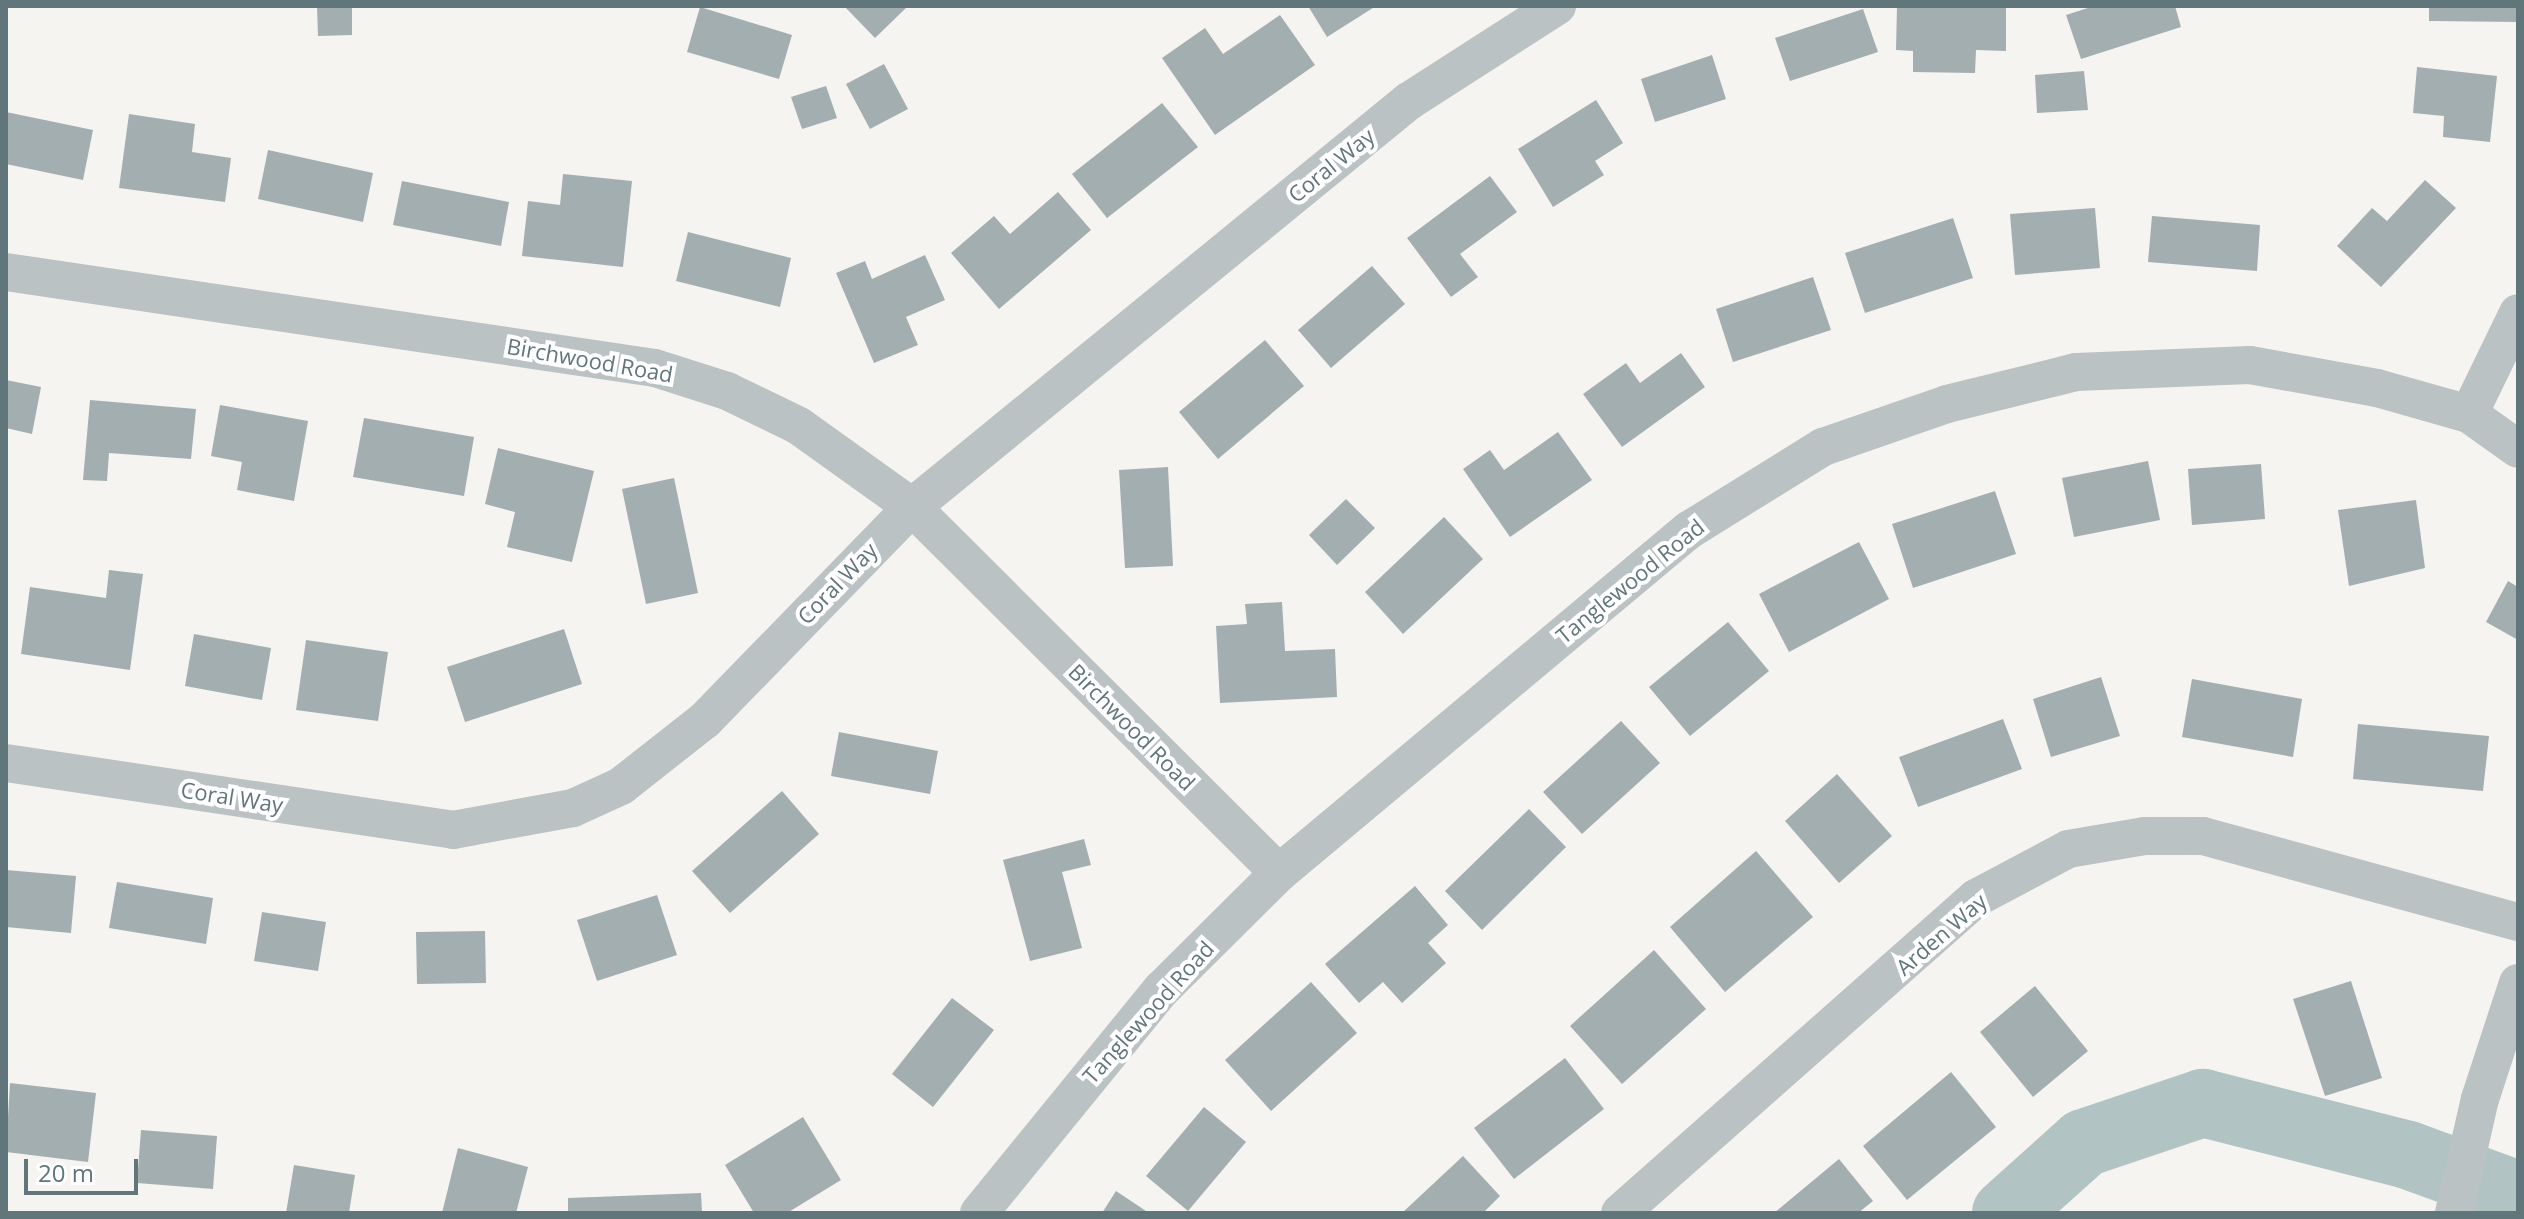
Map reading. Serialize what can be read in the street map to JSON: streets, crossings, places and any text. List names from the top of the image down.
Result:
{
  "streets": {
    "street": [
      "Coral Way",
      "Birchwood Road",
      "Tanglewood Road",
      "Arden Way"
    ]
  },
  "crossings": [
    ["Coral Way", "Birchwood Road"],
    ["Birchwood Road", "Tanglewood Road"]
  ],
  "scale_bar": "20 m"
}
